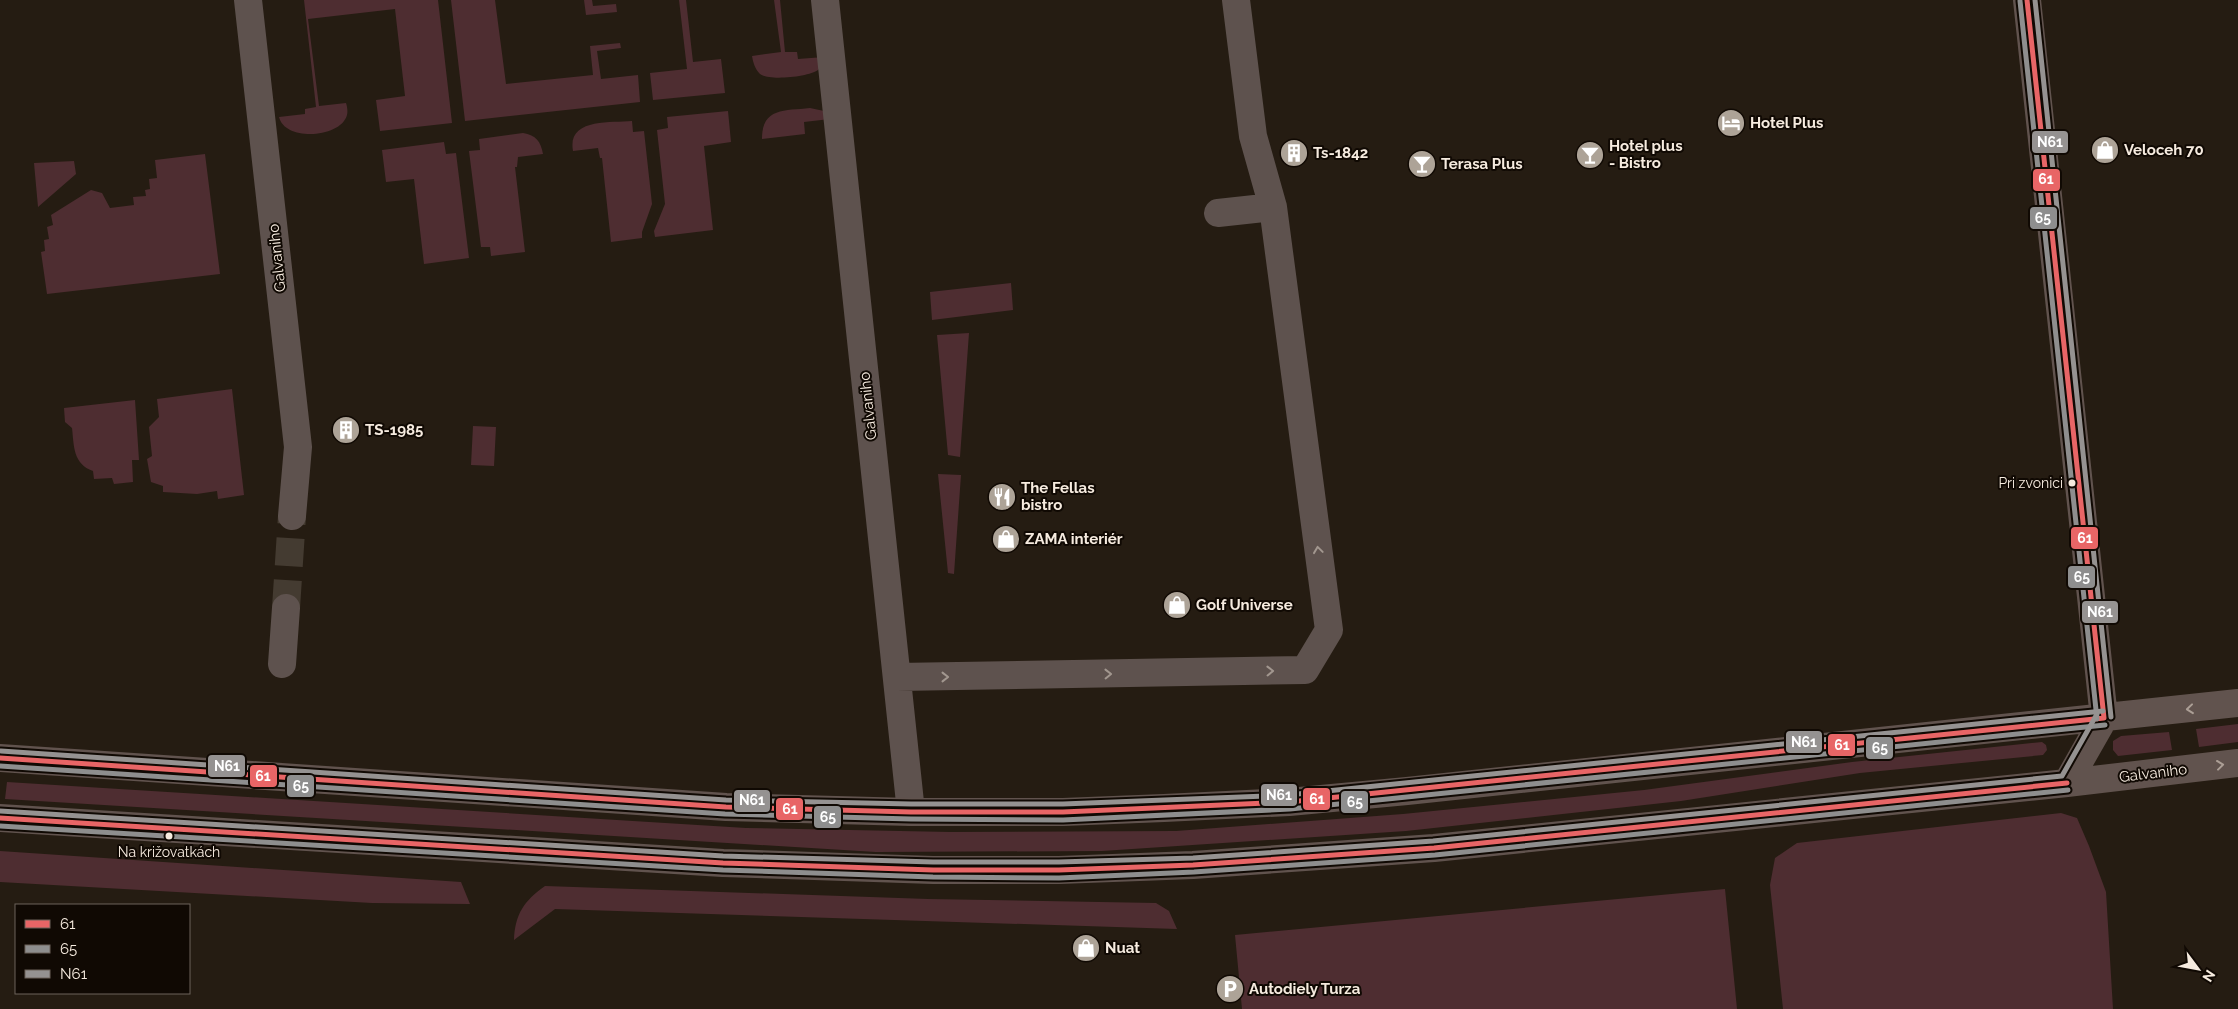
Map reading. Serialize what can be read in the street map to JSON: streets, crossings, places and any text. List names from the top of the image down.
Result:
{
  "streets": {
    "main road": ["Galvaniho"]
  },
  "places": {
    "hotel": ["Hotel Plus"],
    "shop": [
      "Veloceh 70",
      "ZAMA interiér",
      "Golf Universe",
      "Nuat"
    ],
    "building": ["Ts-1842", "TS-1985"],
    "bar": ["Hotel plus - Bistro", "Terasa Plus"],
    "other": ["Pri zvonici", "Na križovatkách"],
    "restaurant": ["The Fellas bistro"],
    "parking": ["Autodiely Turza"]
  },
  "lines": ["transit line 61", "transit line N61", "transit line 65"],
  "legend": ["61", "65", "N61"],
  "north": "bottom right"
}
